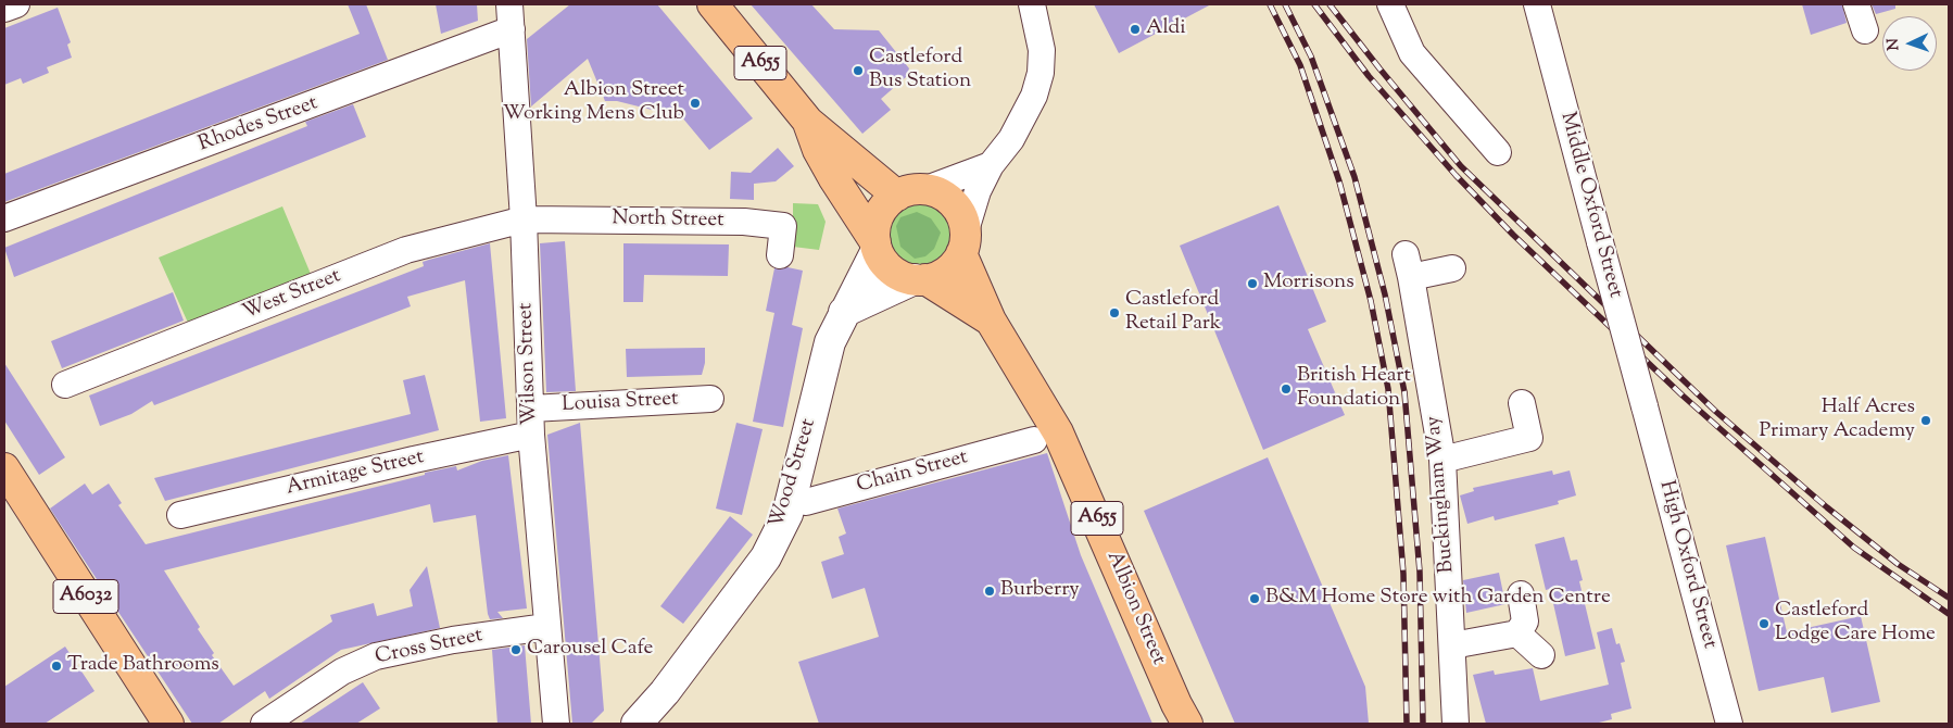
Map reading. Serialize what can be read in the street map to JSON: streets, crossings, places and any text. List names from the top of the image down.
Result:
{
  "streets": {
    "main road": ["A655", "A6032", "Albion Street"],
    "street": [
      "Rhodes Street",
      "Middle Oxford Street",
      "North Street",
      "West Street",
      "Wilson Street",
      "Louisa Street",
      "Chain Street",
      "Armitage Street",
      "Wood Street",
      "Buckingham Way",
      "High Oxford Street",
      "Cross Street"
    ]
  },
  "crossings": [
    ["A655", "Wood Street"],
    ["A655", "Albion Street"],
    ["Rhodes Street", "Wilson Street"],
    ["Middle Oxford Street", "High Oxford Street"],
    ["North Street", "West Street"],
    ["North Street", "Wilson Street"],
    ["West Street", "Wilson Street"],
    ["Wilson Street", "Louisa Street"],
    ["Wilson Street", "Armitage Street"],
    ["Wilson Street", "Cross Street"],
    ["Chain Street", "Wood Street"]
  ],
  "places": [
    "Aldi",
    "Castleford Bus Station",
    "Albion Street Working Mens Club",
    "Morrisons",
    "Castleford Retail Park",
    "British Heart Foundation",
    "Half Acres Primary Academy",
    "Burberry",
    "B&M Home Store with Garden Centre",
    "Castleford Lodge Care Home",
    "Carousel Cafe",
    "Trade Bathrooms"
  ],
  "north": "left"
}
